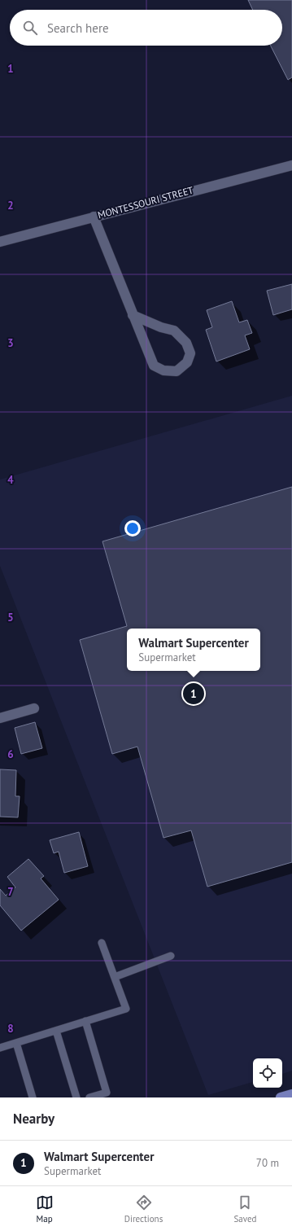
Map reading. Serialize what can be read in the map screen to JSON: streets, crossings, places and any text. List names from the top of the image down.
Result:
{
  "streets": {
    "street": ["MONTESSOURI STREET"]
  },
  "page": {
    "search": "Search here",
    "popup": ["Walmart Supercenter", "Supermarket"],
    "pins": "1",
    "heading": "Nearby",
    "list": [
      {
        "mark": "1",
        "name": "Walmart Supercenter",
        "note": "Supermarket",
        "value": "70 m"
      }
    ],
    "nav": ["Map", "Directions", "Saved"]
  },
  "grid": {
    "rows": [
      "1",
      "2",
      "3",
      "4",
      "5",
      "6",
      "7",
      "8"
    ]
  }
}
